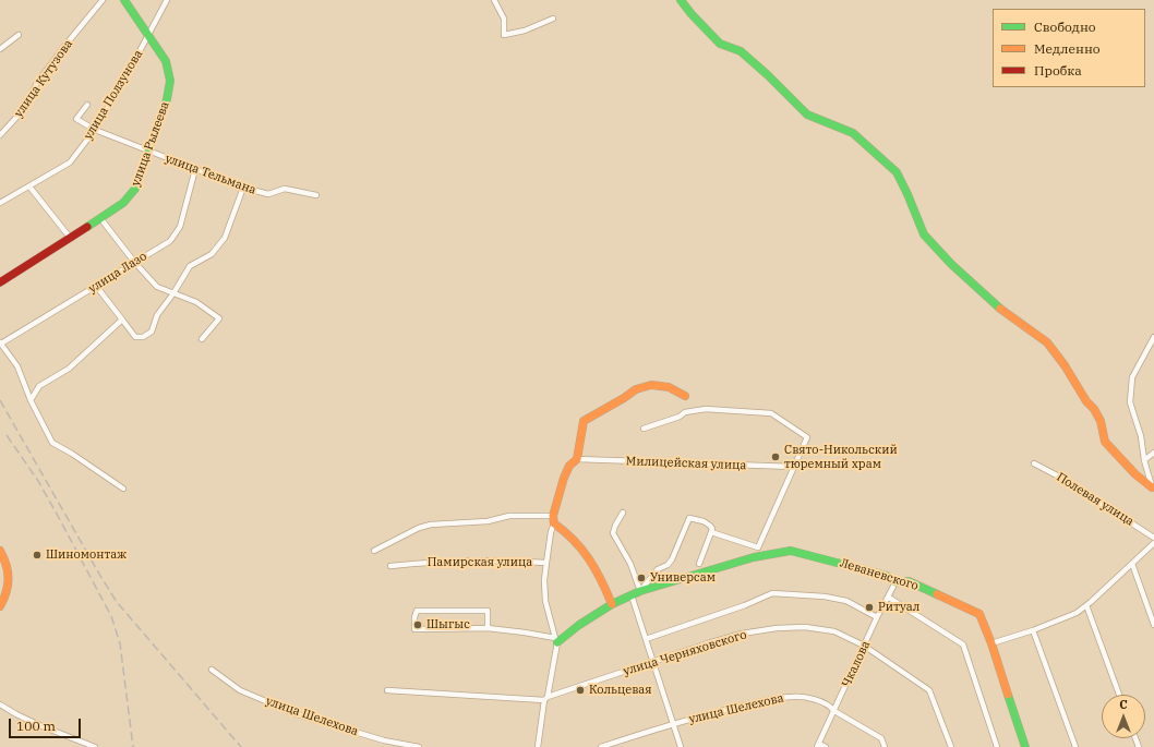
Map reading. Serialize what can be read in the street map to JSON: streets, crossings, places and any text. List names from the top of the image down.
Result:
{
  "streets": {
    "street": [
      "улица Кутузова",
      "улица Ползунова",
      "улица Рылеева",
      "улица Тельмана",
      "улица Лазо",
      "Милицейская улица",
      "Полевая улица",
      "Памирская улица",
      "Леваневского",
      "улица Черняховского",
      "Чкалова",
      "улица Шелехова"
    ]
  },
  "crossings": [
    ["улица Ползунова", "улица Рылеева"],
    ["улица Ползунова", "улица Тельмана"],
    ["улица Рылеева", "улица Тельмана"],
    ["улица Тельмана", "улица Лазо"],
    ["Милицейская улица", "Леваневского"],
    ["Памирская улица", "Леваневского"],
    ["Леваневского", "Чкалова"],
    ["улица Черняховского", "Чкалова"],
    ["Чкалова", "улица Шелехова"]
  ],
  "places": [
    "Свято-Никольский тюремный храм",
    "Шиномонтаж",
    "Универсам",
    "Ритуал",
    "Шыгыс",
    "Кольцевая"
  ],
  "legend": ["Свободно", "Медленно", "Пробка"],
  "scale_bar": "100 m",
  "north": "top"
}
